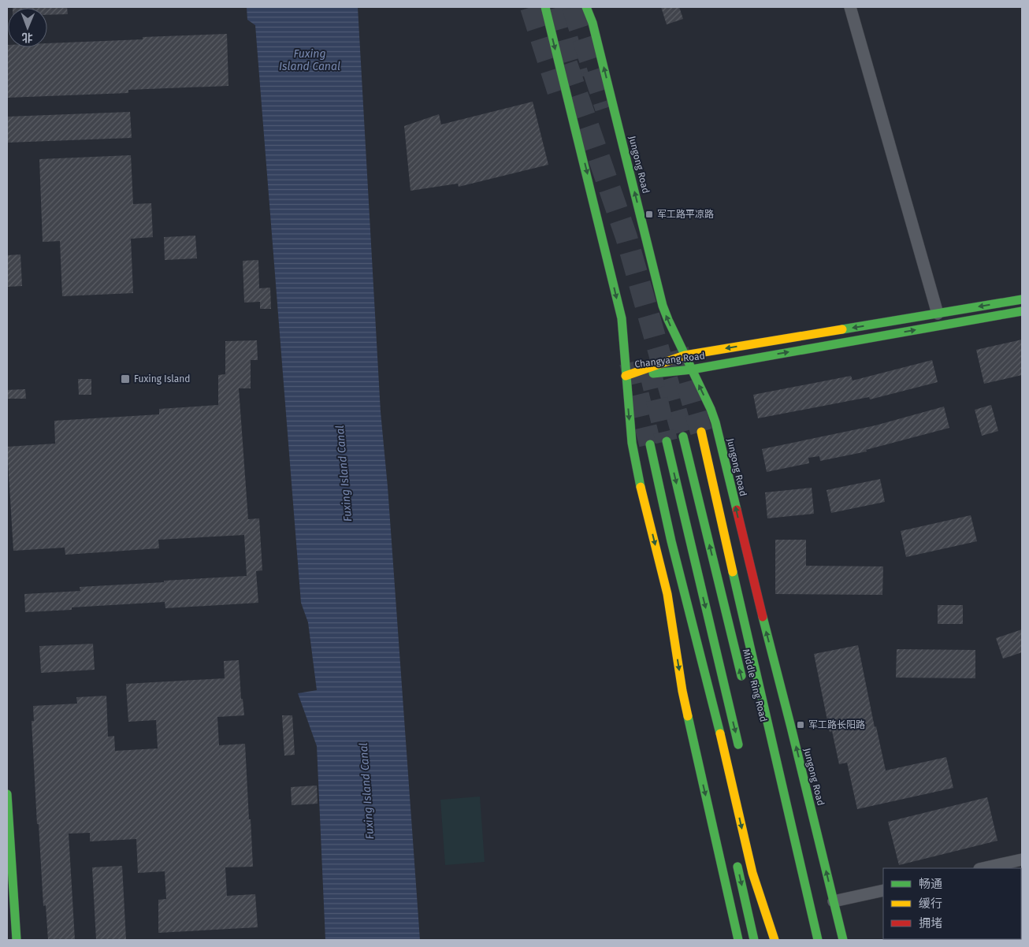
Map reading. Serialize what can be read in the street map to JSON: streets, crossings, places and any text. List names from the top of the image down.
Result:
{
  "streets": {
    "main road": ["Jungong Road", "Changyang Road", "Middle Ring Road"]
  },
  "crossings": [
    ["Jungong Road", "Changyang Road"]
  ],
  "water": ["Fuxing Island Canal"],
  "places": {
    "transit": ["军工路平凉路", "Fuxing Island", "军工路长阳路"]
  },
  "legend": ["畅通", "缓行", "拥堵"],
  "north": "bottom"
}
